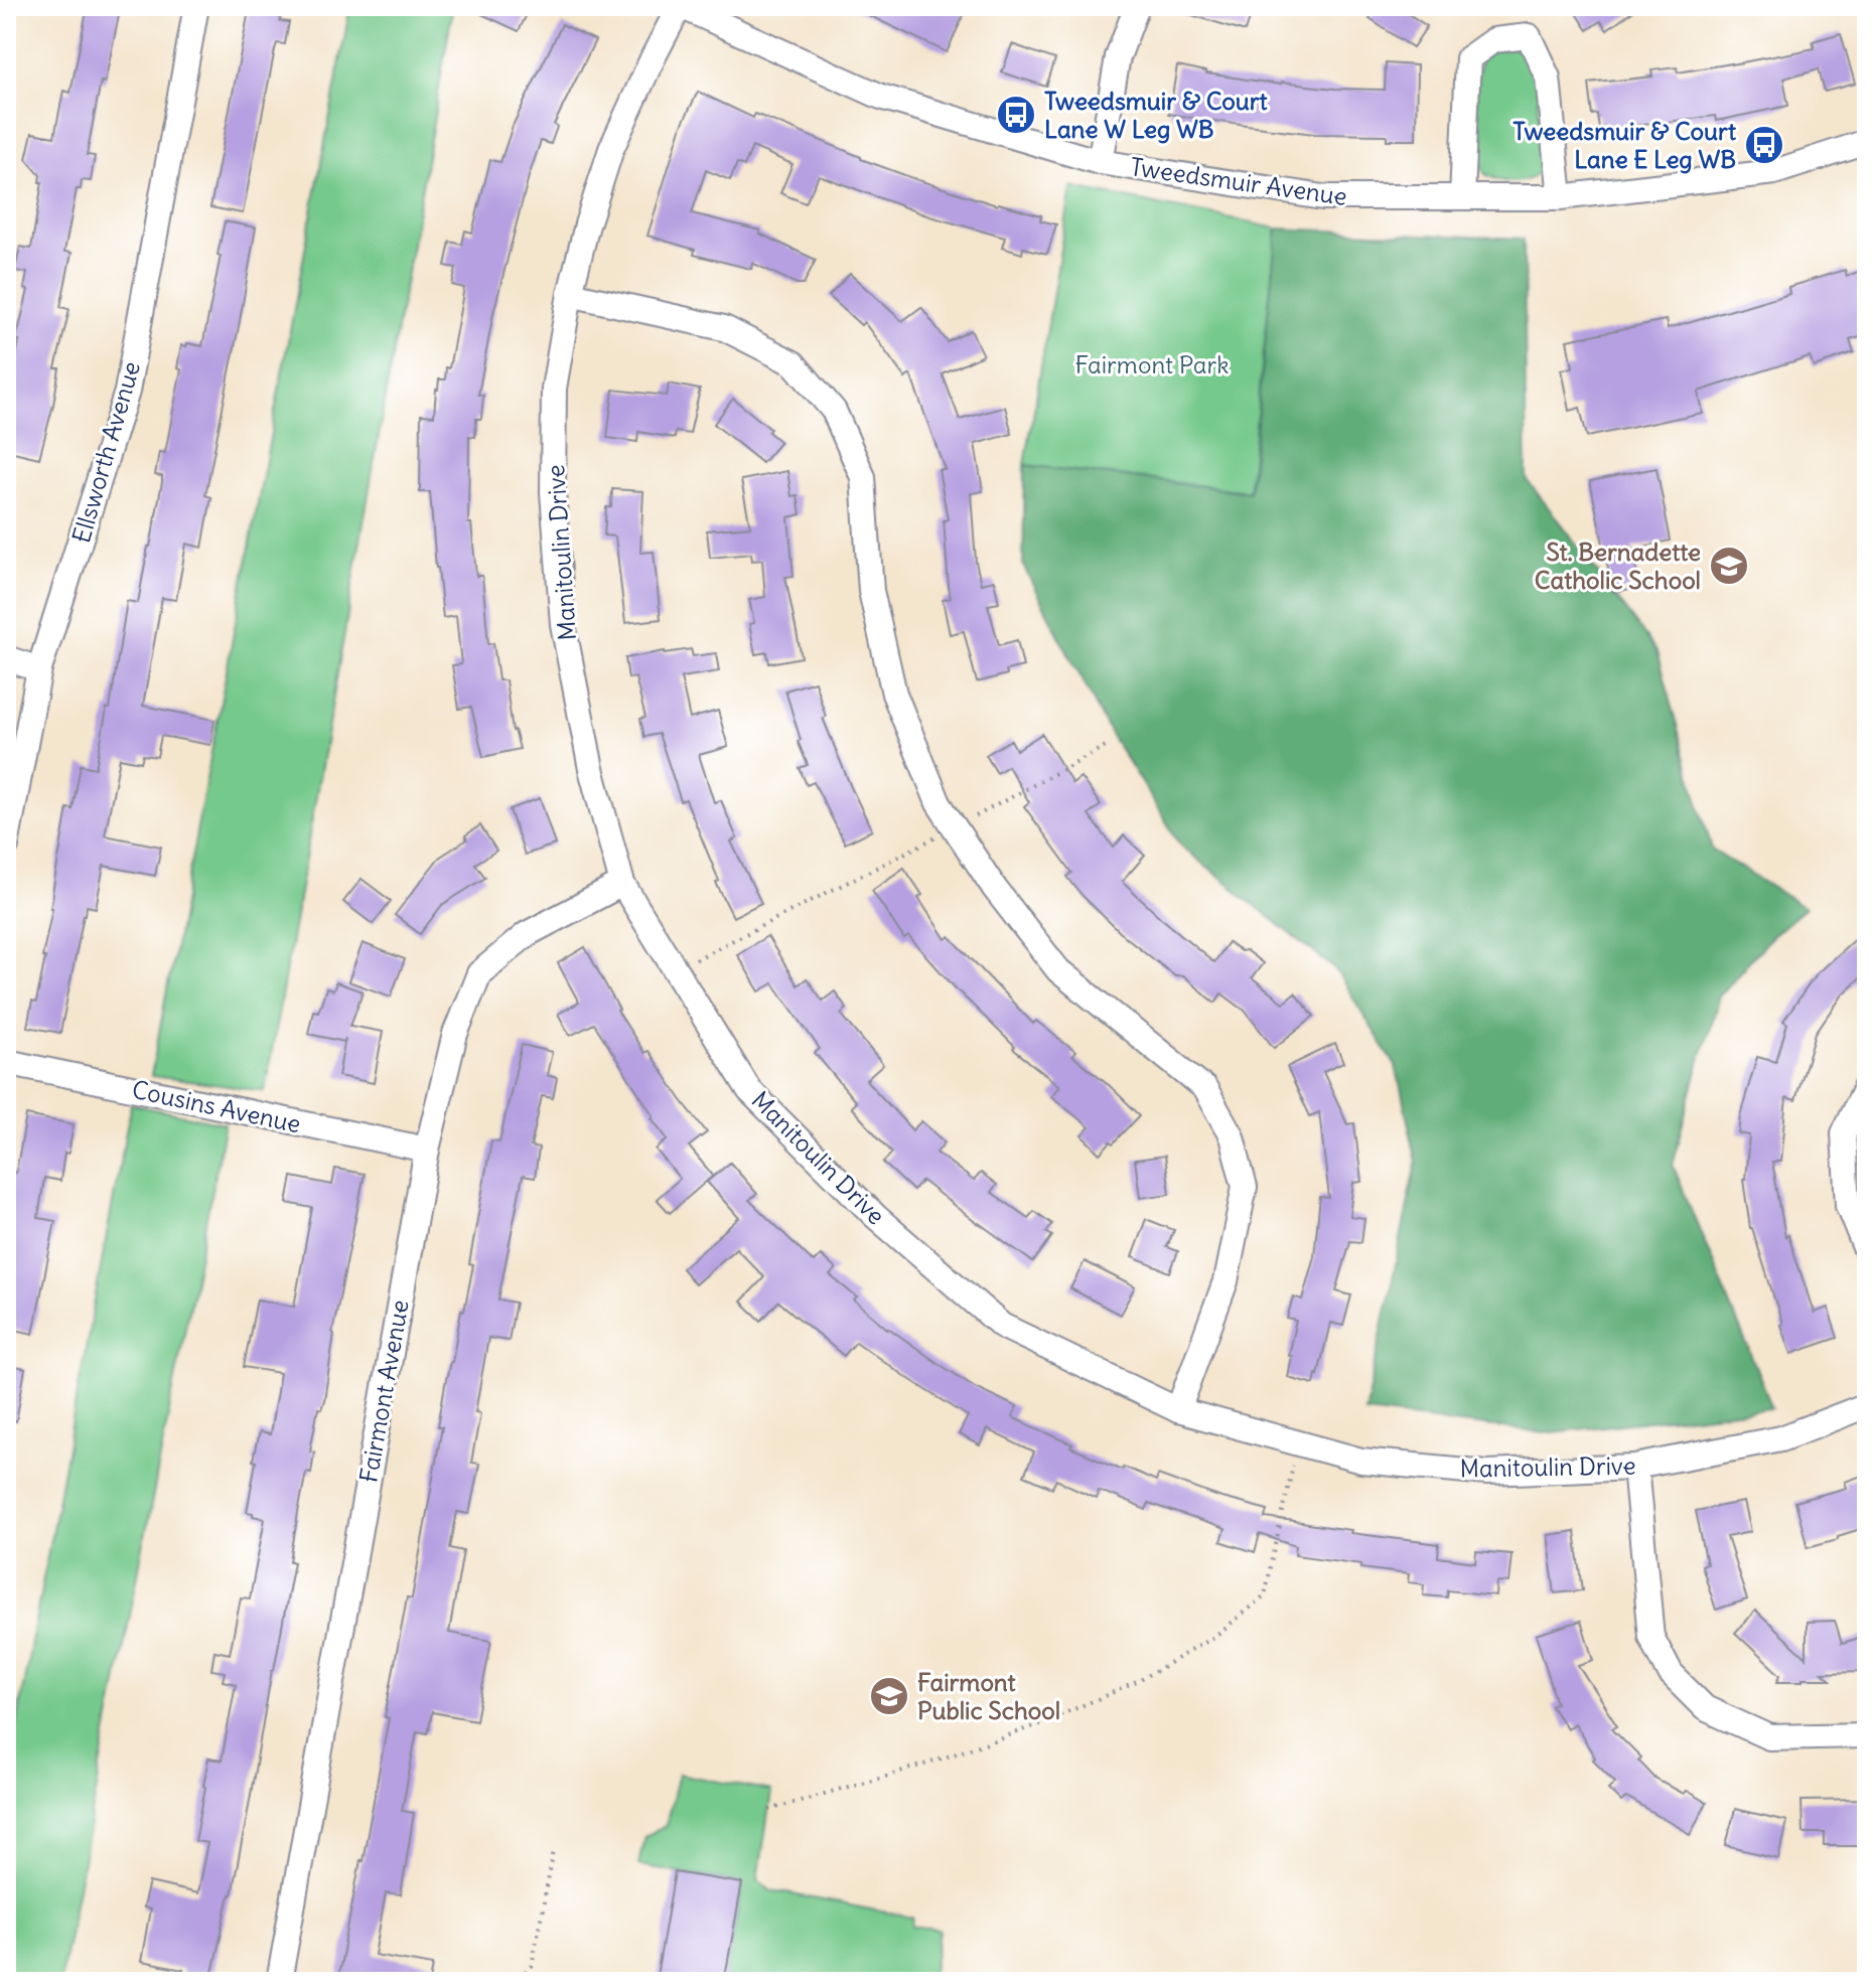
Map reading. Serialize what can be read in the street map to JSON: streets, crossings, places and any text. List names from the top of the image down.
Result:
{
  "streets": {
    "street": [
      "Tweedsmuir Avenue",
      "Ellsworth Avenue",
      "Manitoulin Drive",
      "Cousins Avenue",
      "Fairmont Avenue"
    ]
  },
  "crossings": [
    ["Tweedsmuir Avenue", "Manitoulin Drive"],
    ["Manitoulin Drive", "Fairmont Avenue"],
    ["Cousins Avenue", "Fairmont Avenue"]
  ],
  "parks": ["Fairmont Park"],
  "places": {
    "bus stop": ["Tweedsmuir & Court Lane W Leg WB", "Tweedsmuir & Court Lane E Leg WB"],
    "school or university": ["St. Bernadette Catholic School", "Fairmont Public School"]
  }
}
